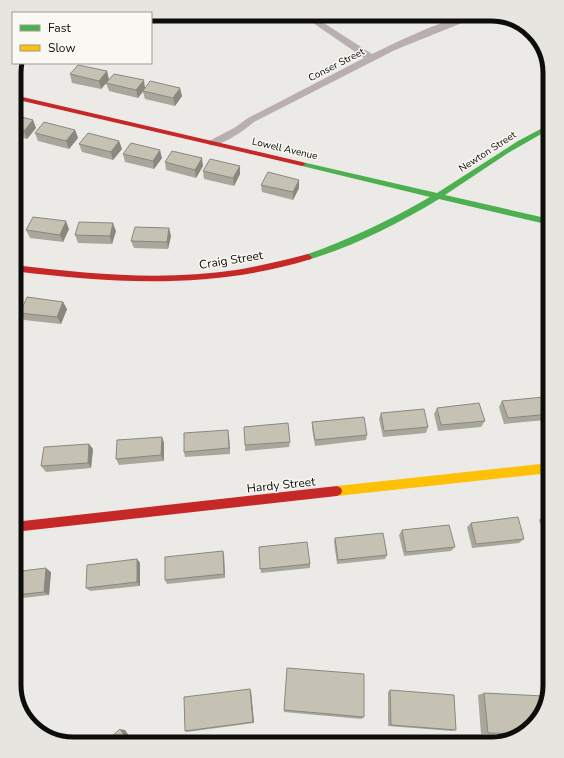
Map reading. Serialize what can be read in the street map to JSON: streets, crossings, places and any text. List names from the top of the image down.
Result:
{
  "streets": {
    "street": [
      "Conser Street",
      "Lowell Avenue",
      "Newton Street",
      "Craig Street",
      "Hardy Street"
    ]
  },
  "crossings": [
    ["Conser Street", "Lowell Avenue"],
    ["Lowell Avenue", "Newton Street"],
    ["Lowell Avenue", "Craig Street"],
    ["Newton Street", "Craig Street"]
  ],
  "legend": ["Fast", "Slow"]
}
